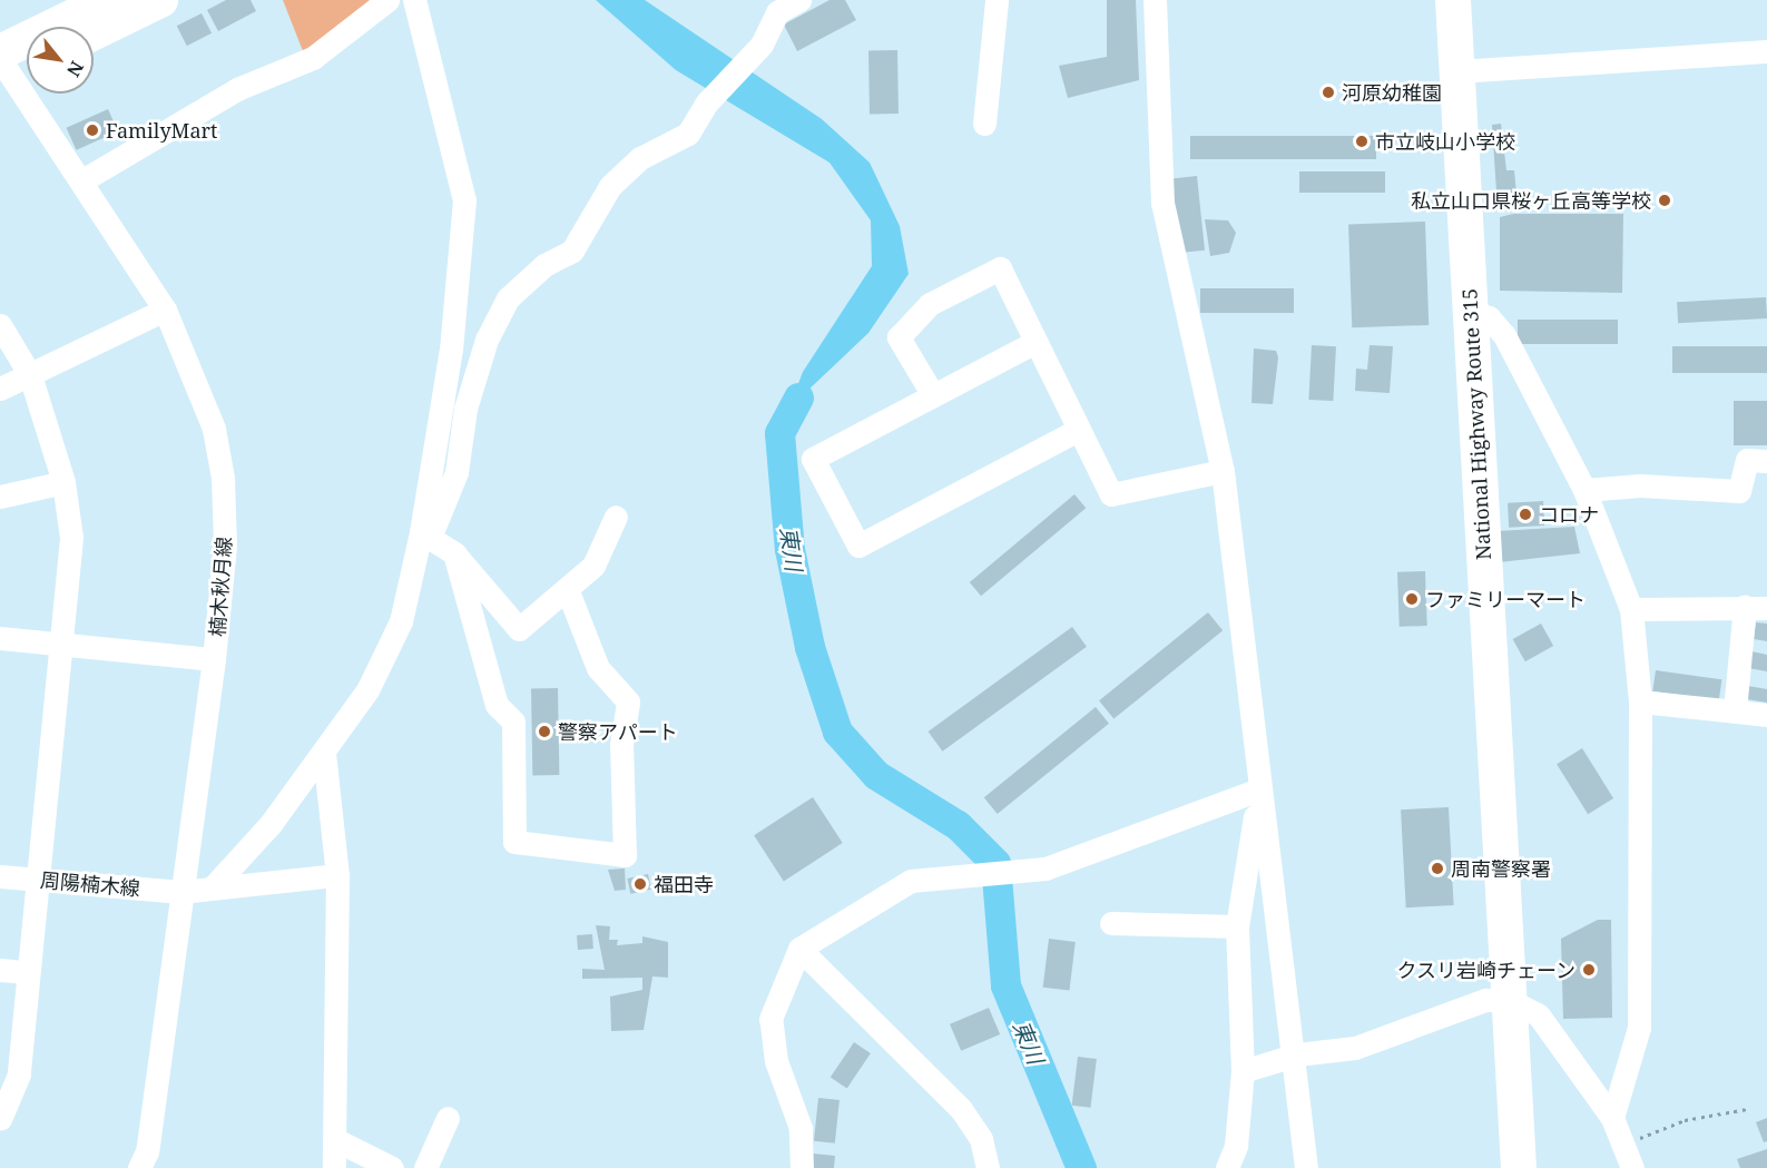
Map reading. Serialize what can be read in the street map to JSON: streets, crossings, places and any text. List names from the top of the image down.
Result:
{
  "streets": {
    "highway": ["National Highway Route 315"],
    "street": ["楠木秋月線", "周陽楠木線"]
  },
  "crossings": [
    ["楠木秋月線", "周陽楠木線"]
  ],
  "water": ["東川"],
  "places": [
    "河原幼稚園",
    "FamilyMart",
    "市立岐山小学校",
    "私立山口県桜ヶ丘高等学校",
    "コロナ",
    "ファミリーマート",
    "警察アパート",
    "周南警察署",
    "福田寺",
    "クスリ岩崎チェーン"
  ],
  "north": "bottom right"
}
